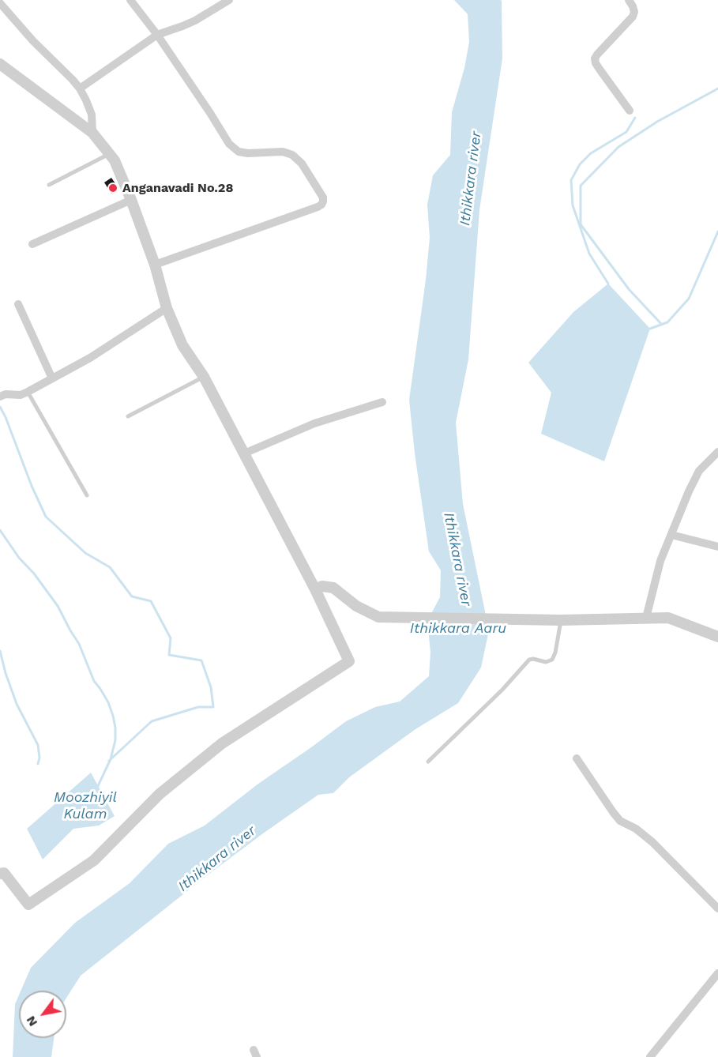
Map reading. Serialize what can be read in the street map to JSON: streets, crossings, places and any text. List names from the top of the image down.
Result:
{
  "water": ["Ithikkara river", "Ithikkara Aaru", "Moozhiyil Kulam"],
  "places": ["Anganavadi No.28"],
  "north": "bottom left"
}
